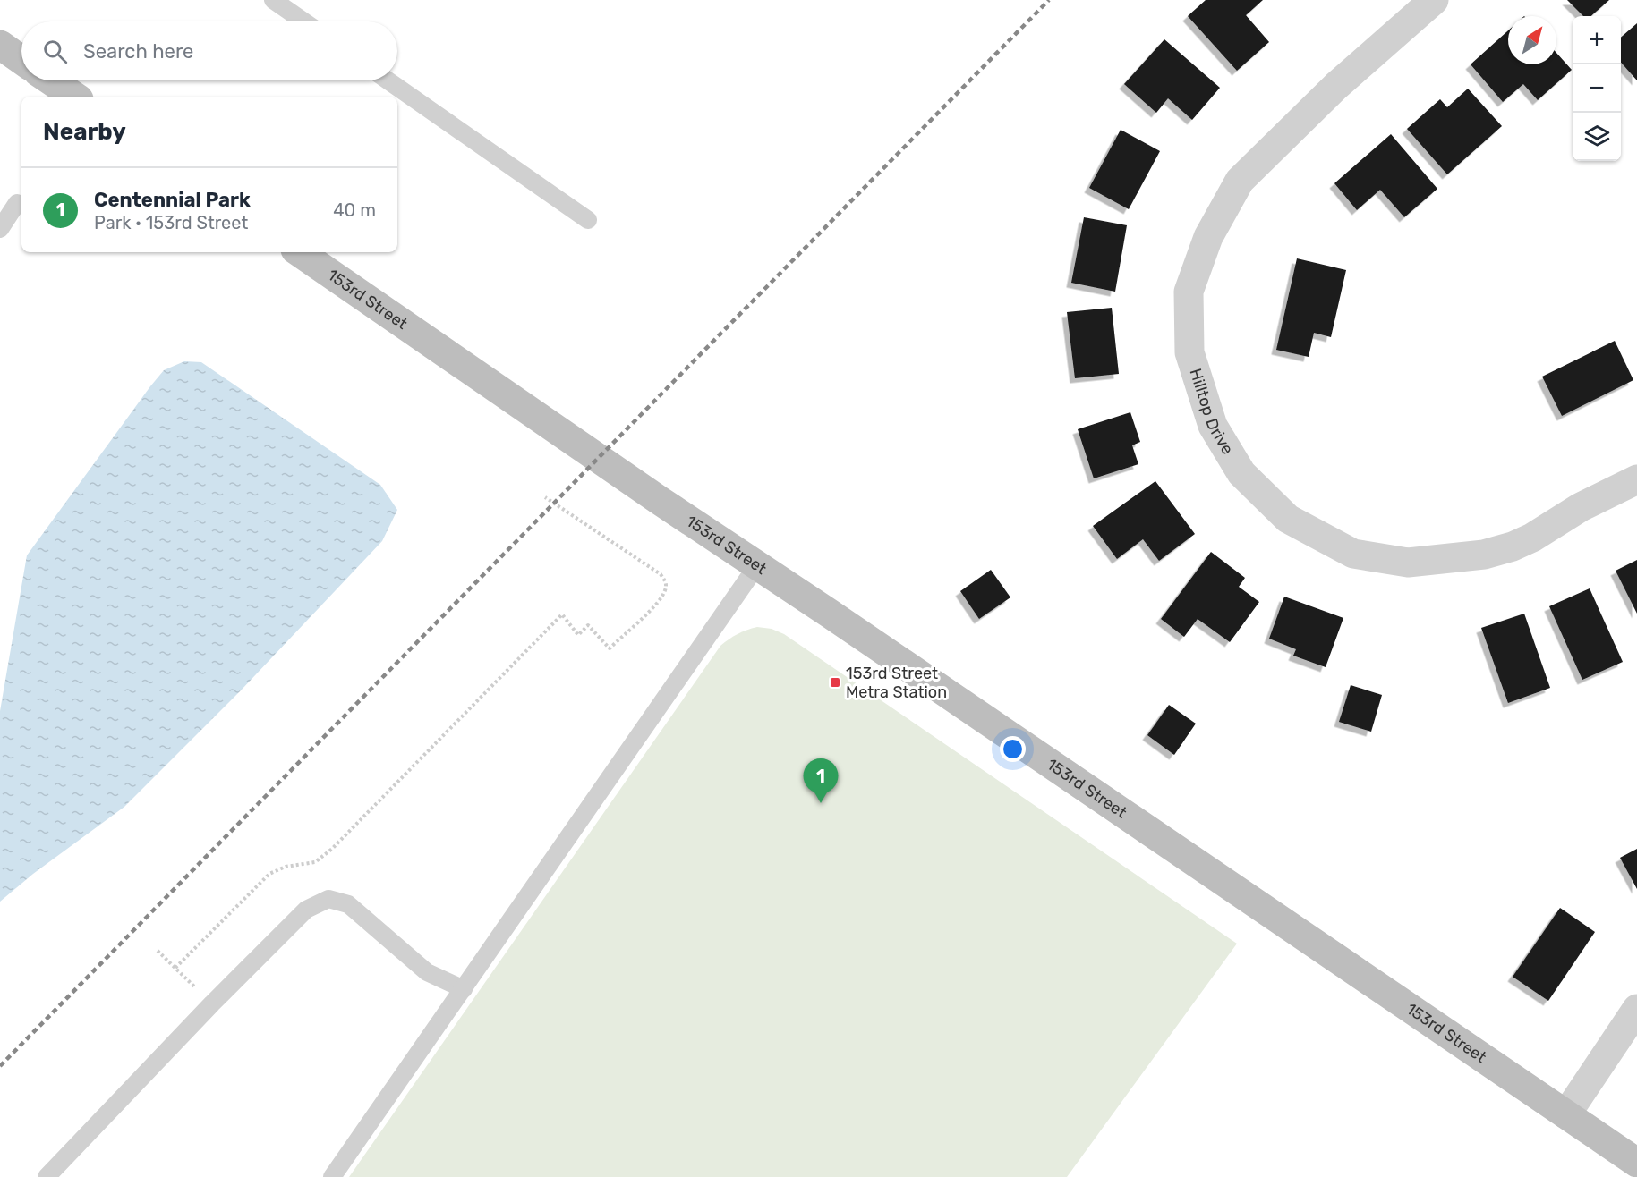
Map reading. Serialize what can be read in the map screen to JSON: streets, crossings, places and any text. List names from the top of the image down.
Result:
{
  "streets": {
    "street": ["153rd Street", "Hilltop Drive"]
  },
  "places": {
    "transit": ["153rd Street Metra Station"]
  },
  "north": "top right",
  "page": {
    "map_buttons": ["+", "−"],
    "search": "Search here",
    "heading": "Nearby",
    "list": [
      {
        "mark": "1",
        "name": "Centennial Park",
        "note": "Park · 153rd Street",
        "value": "40 m"
      }
    ],
    "pins": "1"
  }
}
